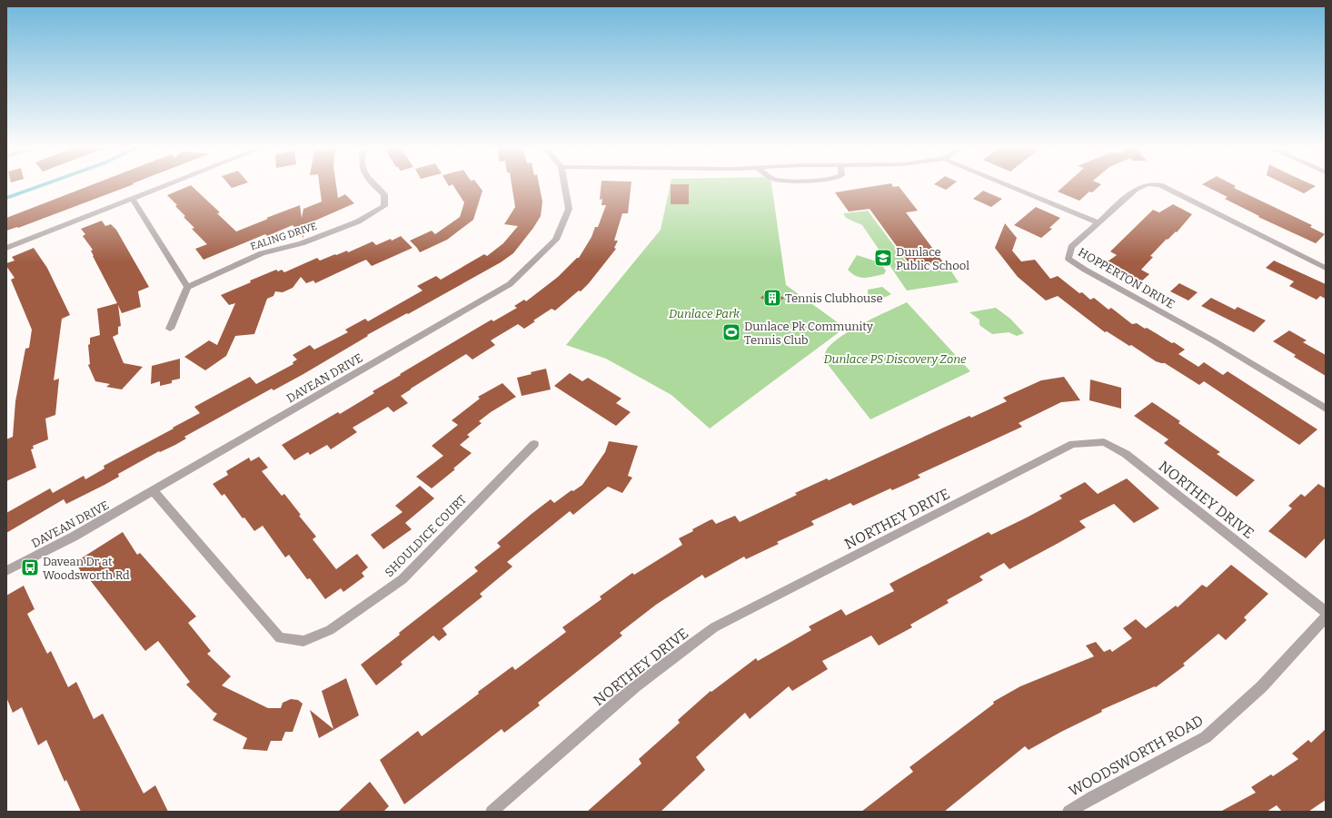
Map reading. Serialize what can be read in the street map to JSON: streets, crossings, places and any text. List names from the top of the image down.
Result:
{
  "streets": {
    "street": [
      "EALING DRIVE",
      "HOPPERTON DRIVE",
      "DAVEAN DRIVE",
      "NORTHEY DRIVE",
      "SHOULDICE COURT",
      "WOODSWORTH ROAD"
    ]
  },
  "crossings": [
    ["DAVEAN DRIVE", "SHOULDICE COURT"]
  ],
  "parks": ["Dunlace Park", "Dunlace PS Discovery Zone"],
  "places": {
    "school or university": ["Dunlace Public School"],
    "building": ["Tennis Clubhouse"],
    "sports": ["Dunlace Pk Community Tennis Club"],
    "bus stop": ["Davean Dr at Woodsworth Rd"]
  }
}
